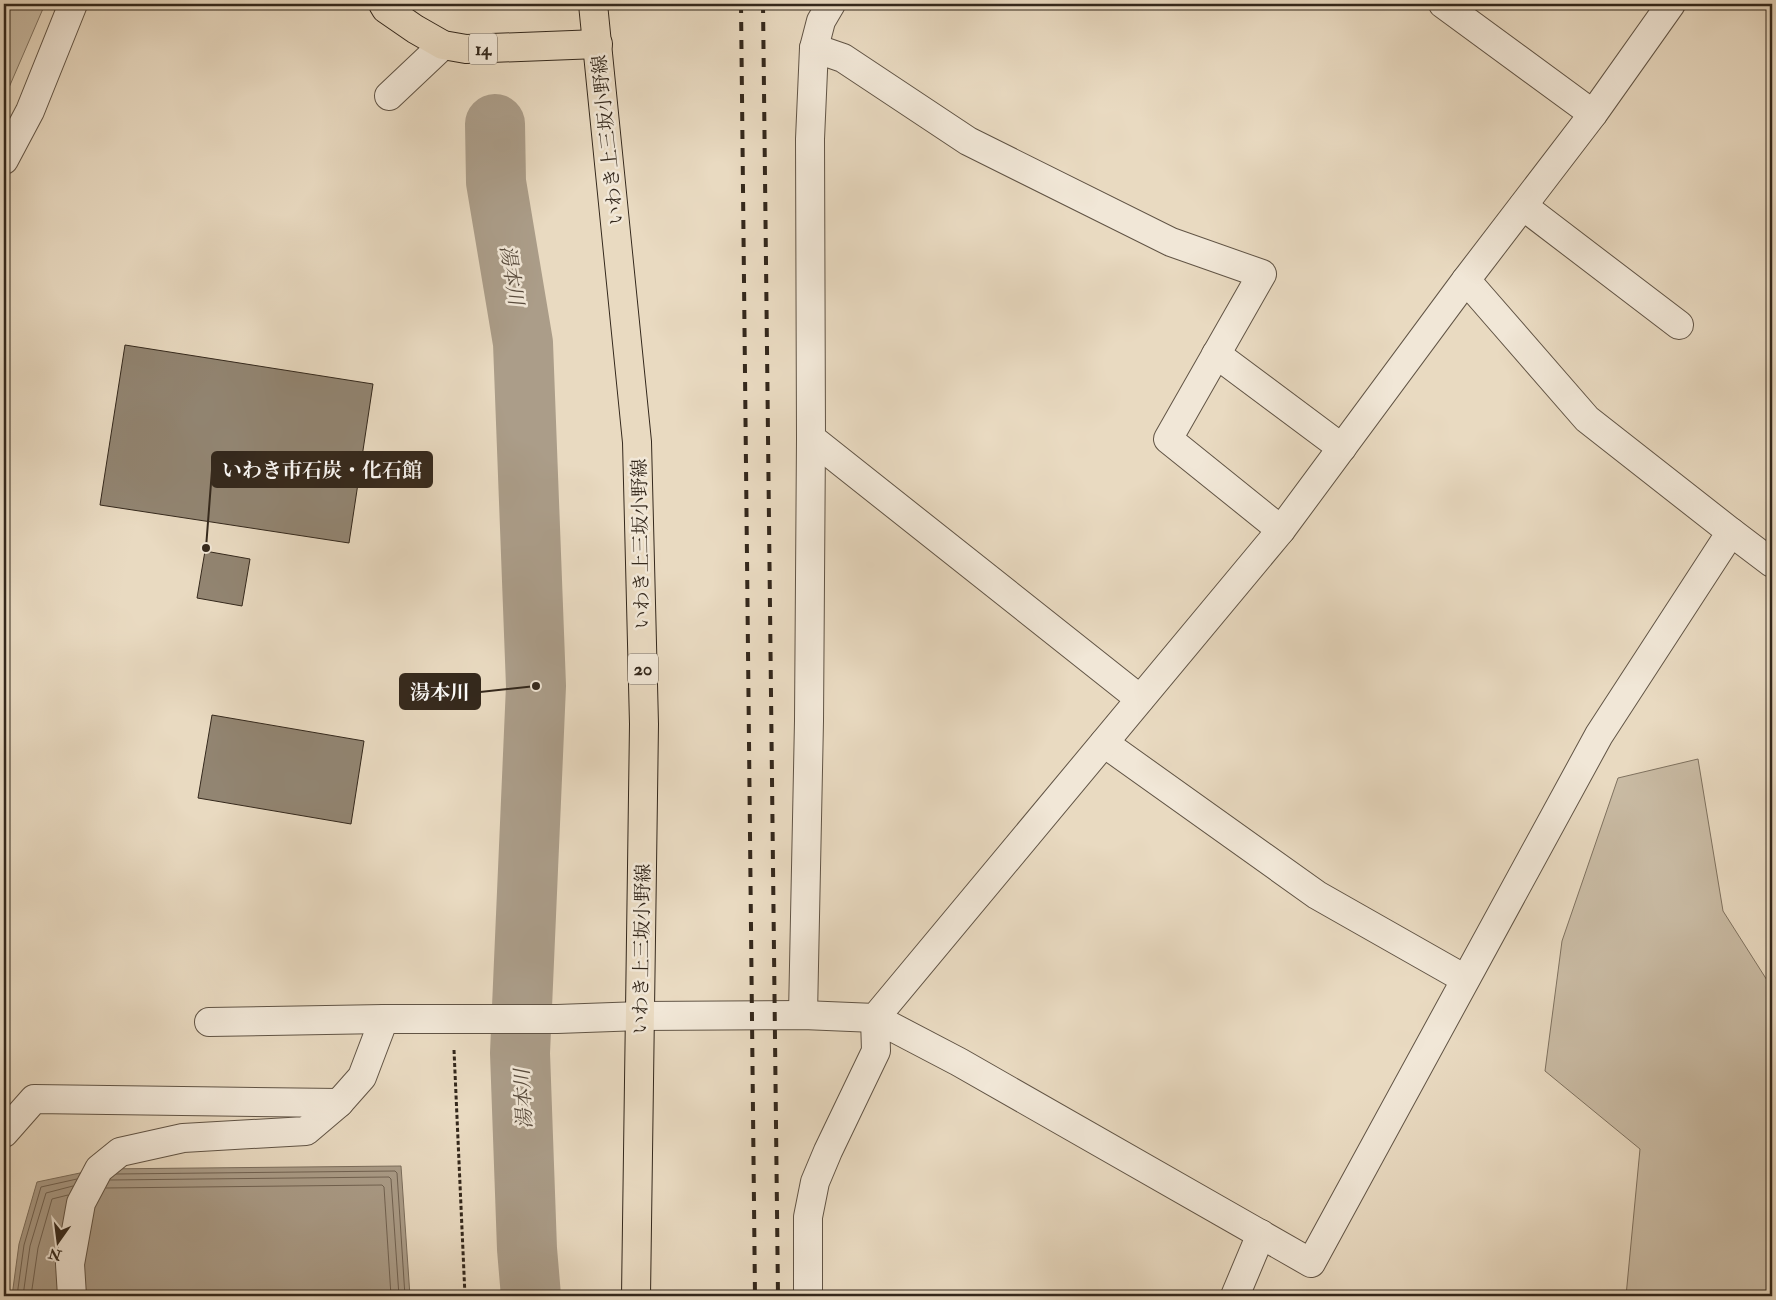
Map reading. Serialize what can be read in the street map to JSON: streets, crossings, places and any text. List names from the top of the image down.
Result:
{
  "streets": {
    "main road": ["14", "いわき上三坂小野線", "20"]
  },
  "crossings": [
    ["14", "いわき上三坂小野線"]
  ],
  "water": ["湯本川"],
  "places": ["いわき市石炭・化石館", "湯本川"],
  "north": "bottom"
}
